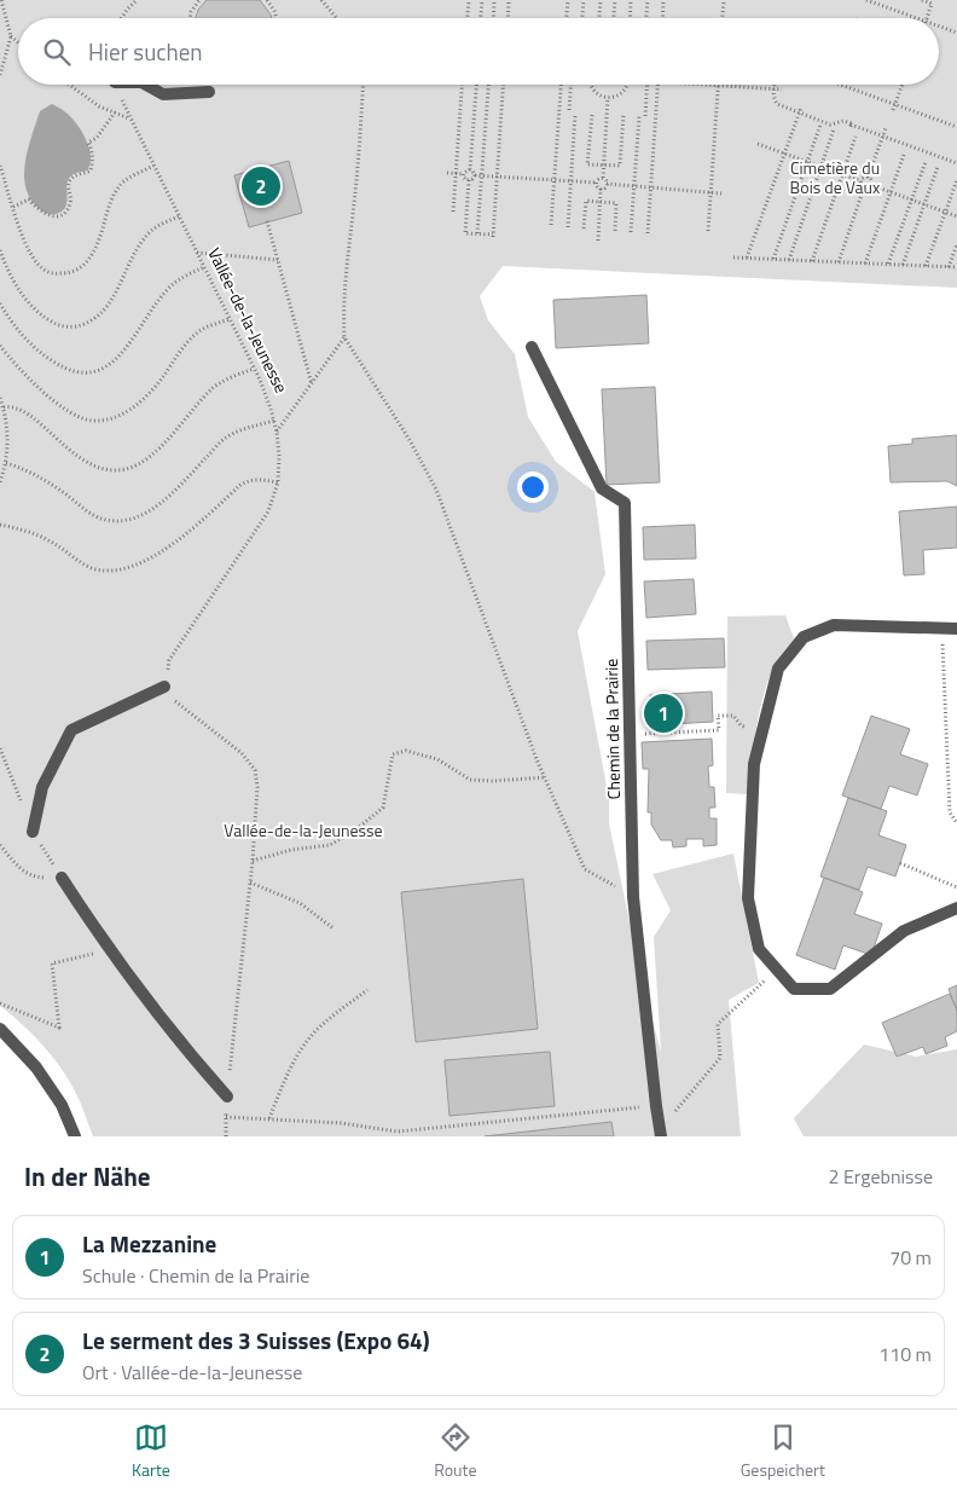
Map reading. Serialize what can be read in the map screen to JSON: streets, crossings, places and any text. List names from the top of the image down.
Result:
{
  "streets": {
    "street": ["Chemin de la Prairie"],
    "path": ["Vallée-de-la-Jeunesse"]
  },
  "parks": ["Cimetière du Bois de Vaux", "Vallée-de-la-Jeunesse"],
  "page": {
    "search": "Hier suchen",
    "pins": ["2", "1"],
    "heading": ["In der Nähe", "2 Ergebnisse"],
    "list": [
      {
        "mark": "1",
        "name": "La Mezzanine",
        "note": "Schule · Chemin de la Prairie",
        "value": "70 m"
      },
      {
        "mark": "2",
        "name": "Le serment des 3 Suisses (Expo 64)",
        "note": "Ort · Vallée-de-la-Jeunesse",
        "value": "110 m"
      }
    ],
    "nav": ["Karte", "Route", "Gespeichert"]
  }
}
